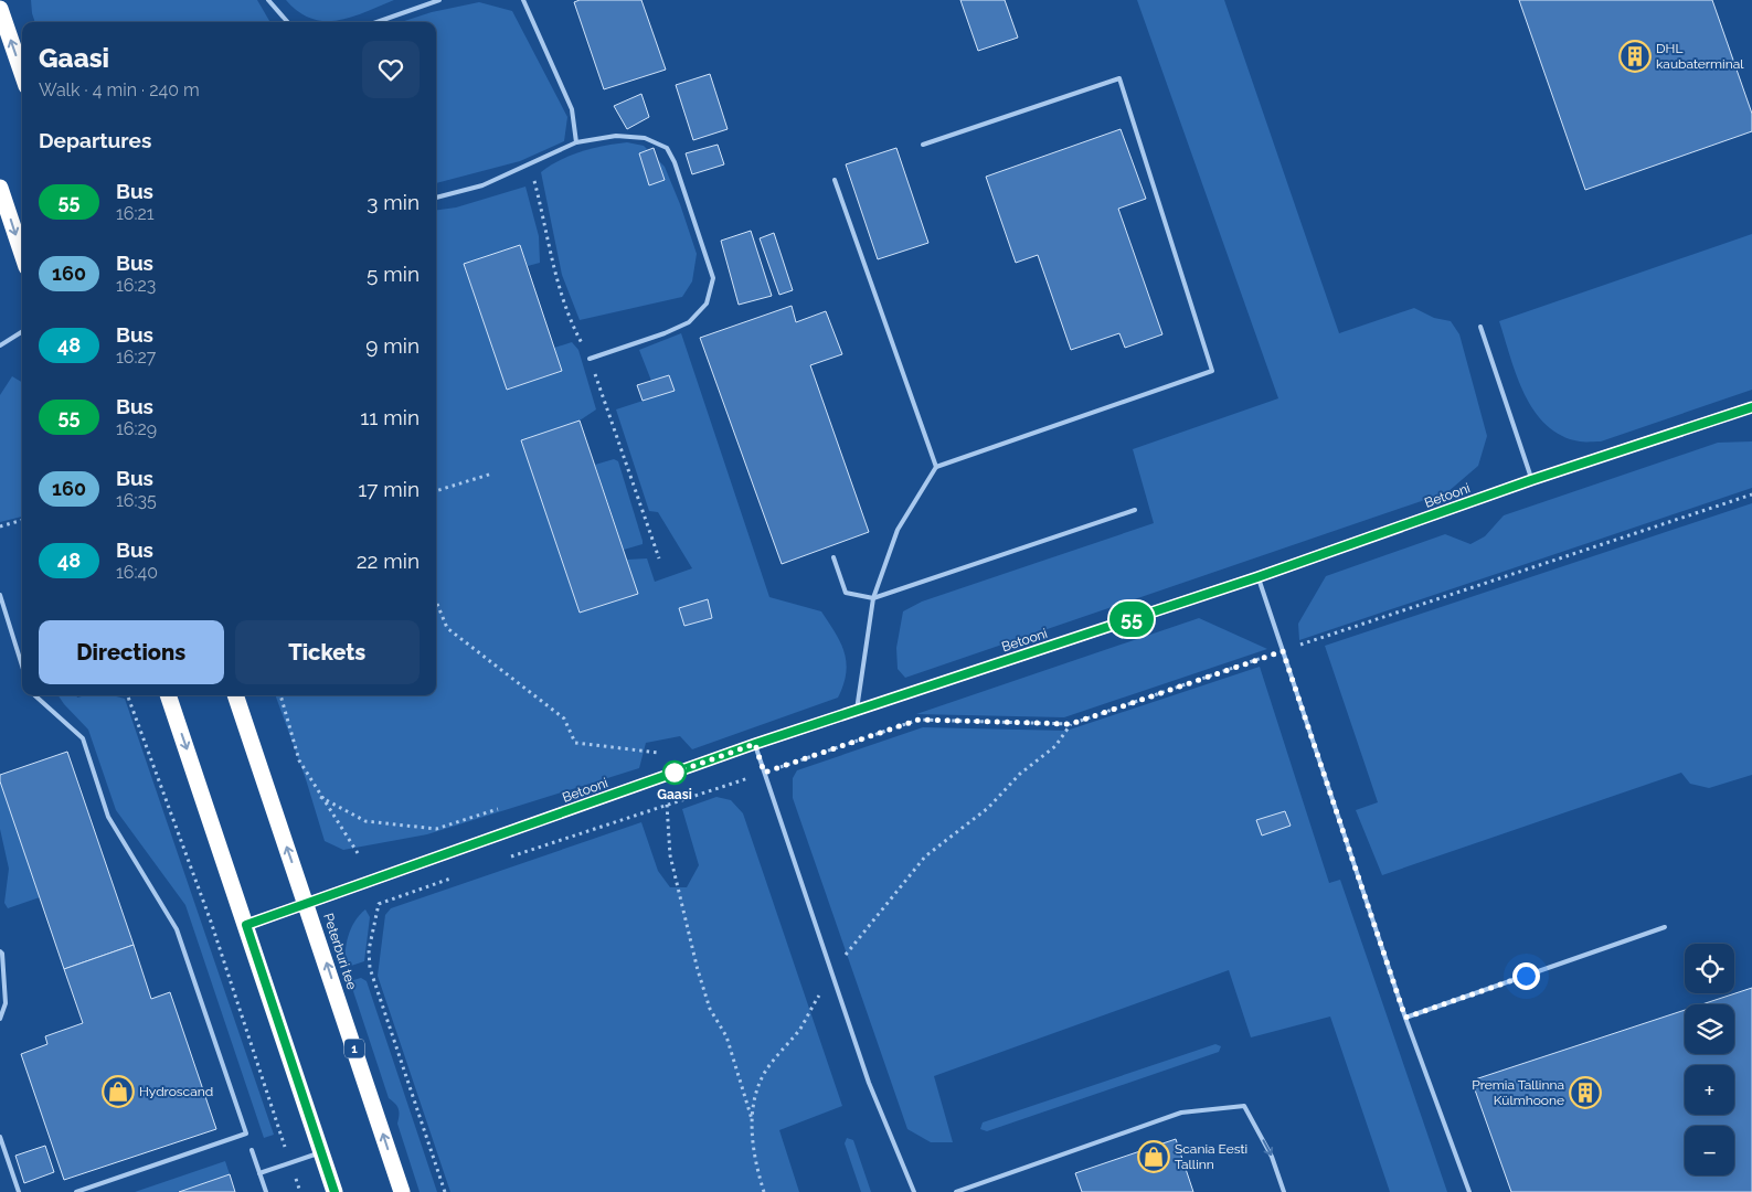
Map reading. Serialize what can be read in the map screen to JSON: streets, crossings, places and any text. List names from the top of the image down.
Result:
{
  "streets": {
    "highway": ["Peterburi tee", "1"],
    "street": ["Betooni"]
  },
  "crossings": [
    ["Betooni", "Peterburi tee"]
  ],
  "places": {
    "building": ["DHL kaubaterminal", "Premia Tallinna Külmhoone"],
    "other": ["Gaasi"],
    "shop": ["Hydroscand", "Scania Eesti Tallinn"]
  },
  "lines": ["bus line 55"],
  "page": {
    "on_map": "55",
    "heading": [
      ["Gaasi", "Walk · 4 min · 240 m"],
      "Departures"
    ],
    "list": [
      {
        "mark": "55",
        "name": "Bus",
        "note": "16:21",
        "value": "3 min"
      },
      {
        "mark": "160",
        "name": "Bus",
        "note": "16:23",
        "value": "5 min"
      },
      {
        "mark": "48",
        "name": "Bus",
        "note": "16:27",
        "value": "9 min"
      },
      {
        "mark": "55",
        "name": "Bus",
        "note": "16:29",
        "value": "11 min"
      },
      {
        "mark": "160",
        "name": "Bus",
        "note": "16:35",
        "value": "17 min"
      },
      {
        "mark": "48",
        "name": "Bus",
        "note": "16:40",
        "value": "22 min"
      }
    ],
    "buttons": ["Directions", "Tickets"],
    "map_buttons": ["+", "−"]
  }
}
